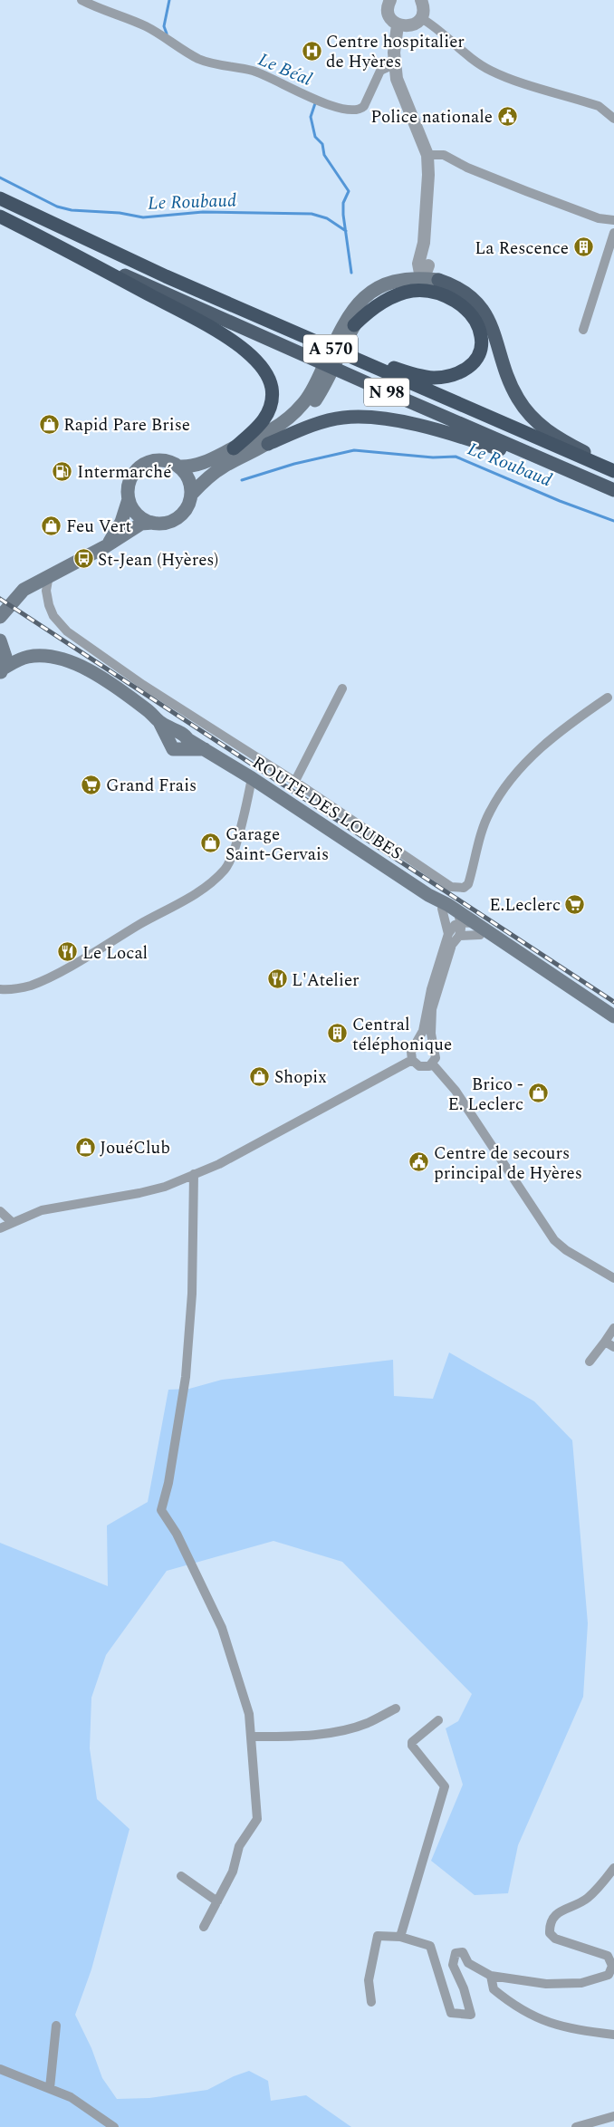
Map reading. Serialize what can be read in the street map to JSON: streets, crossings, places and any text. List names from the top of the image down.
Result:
{
  "streets": {
    "highway": ["A 570", "N 98"],
    "main road": ["ROUTE DES LOUBES"]
  },
  "water": ["Le Béal", "Le Roubaud"],
  "places": {
    "hospital": ["Centre hospitalier de Hyères"],
    "public building": ["Police nationale", "Centre de secours principal de Hyères"],
    "building": ["La Rescence", "Central téléphonique"],
    "shop": [
      "Rapid Pare Brise",
      "Feu Vert",
      "Garage Saint-Gervais",
      "Shopix",
      "Brico - E. Leclerc",
      "JouéClub"
    ],
    "fuel station": ["Intermarché"],
    "bus stop": ["St-Jean (Hyères)"],
    "supermarket": ["Grand Frais", "E.Leclerc"],
    "restaurant": ["Le Local", "L'Atelier"]
  }
}
